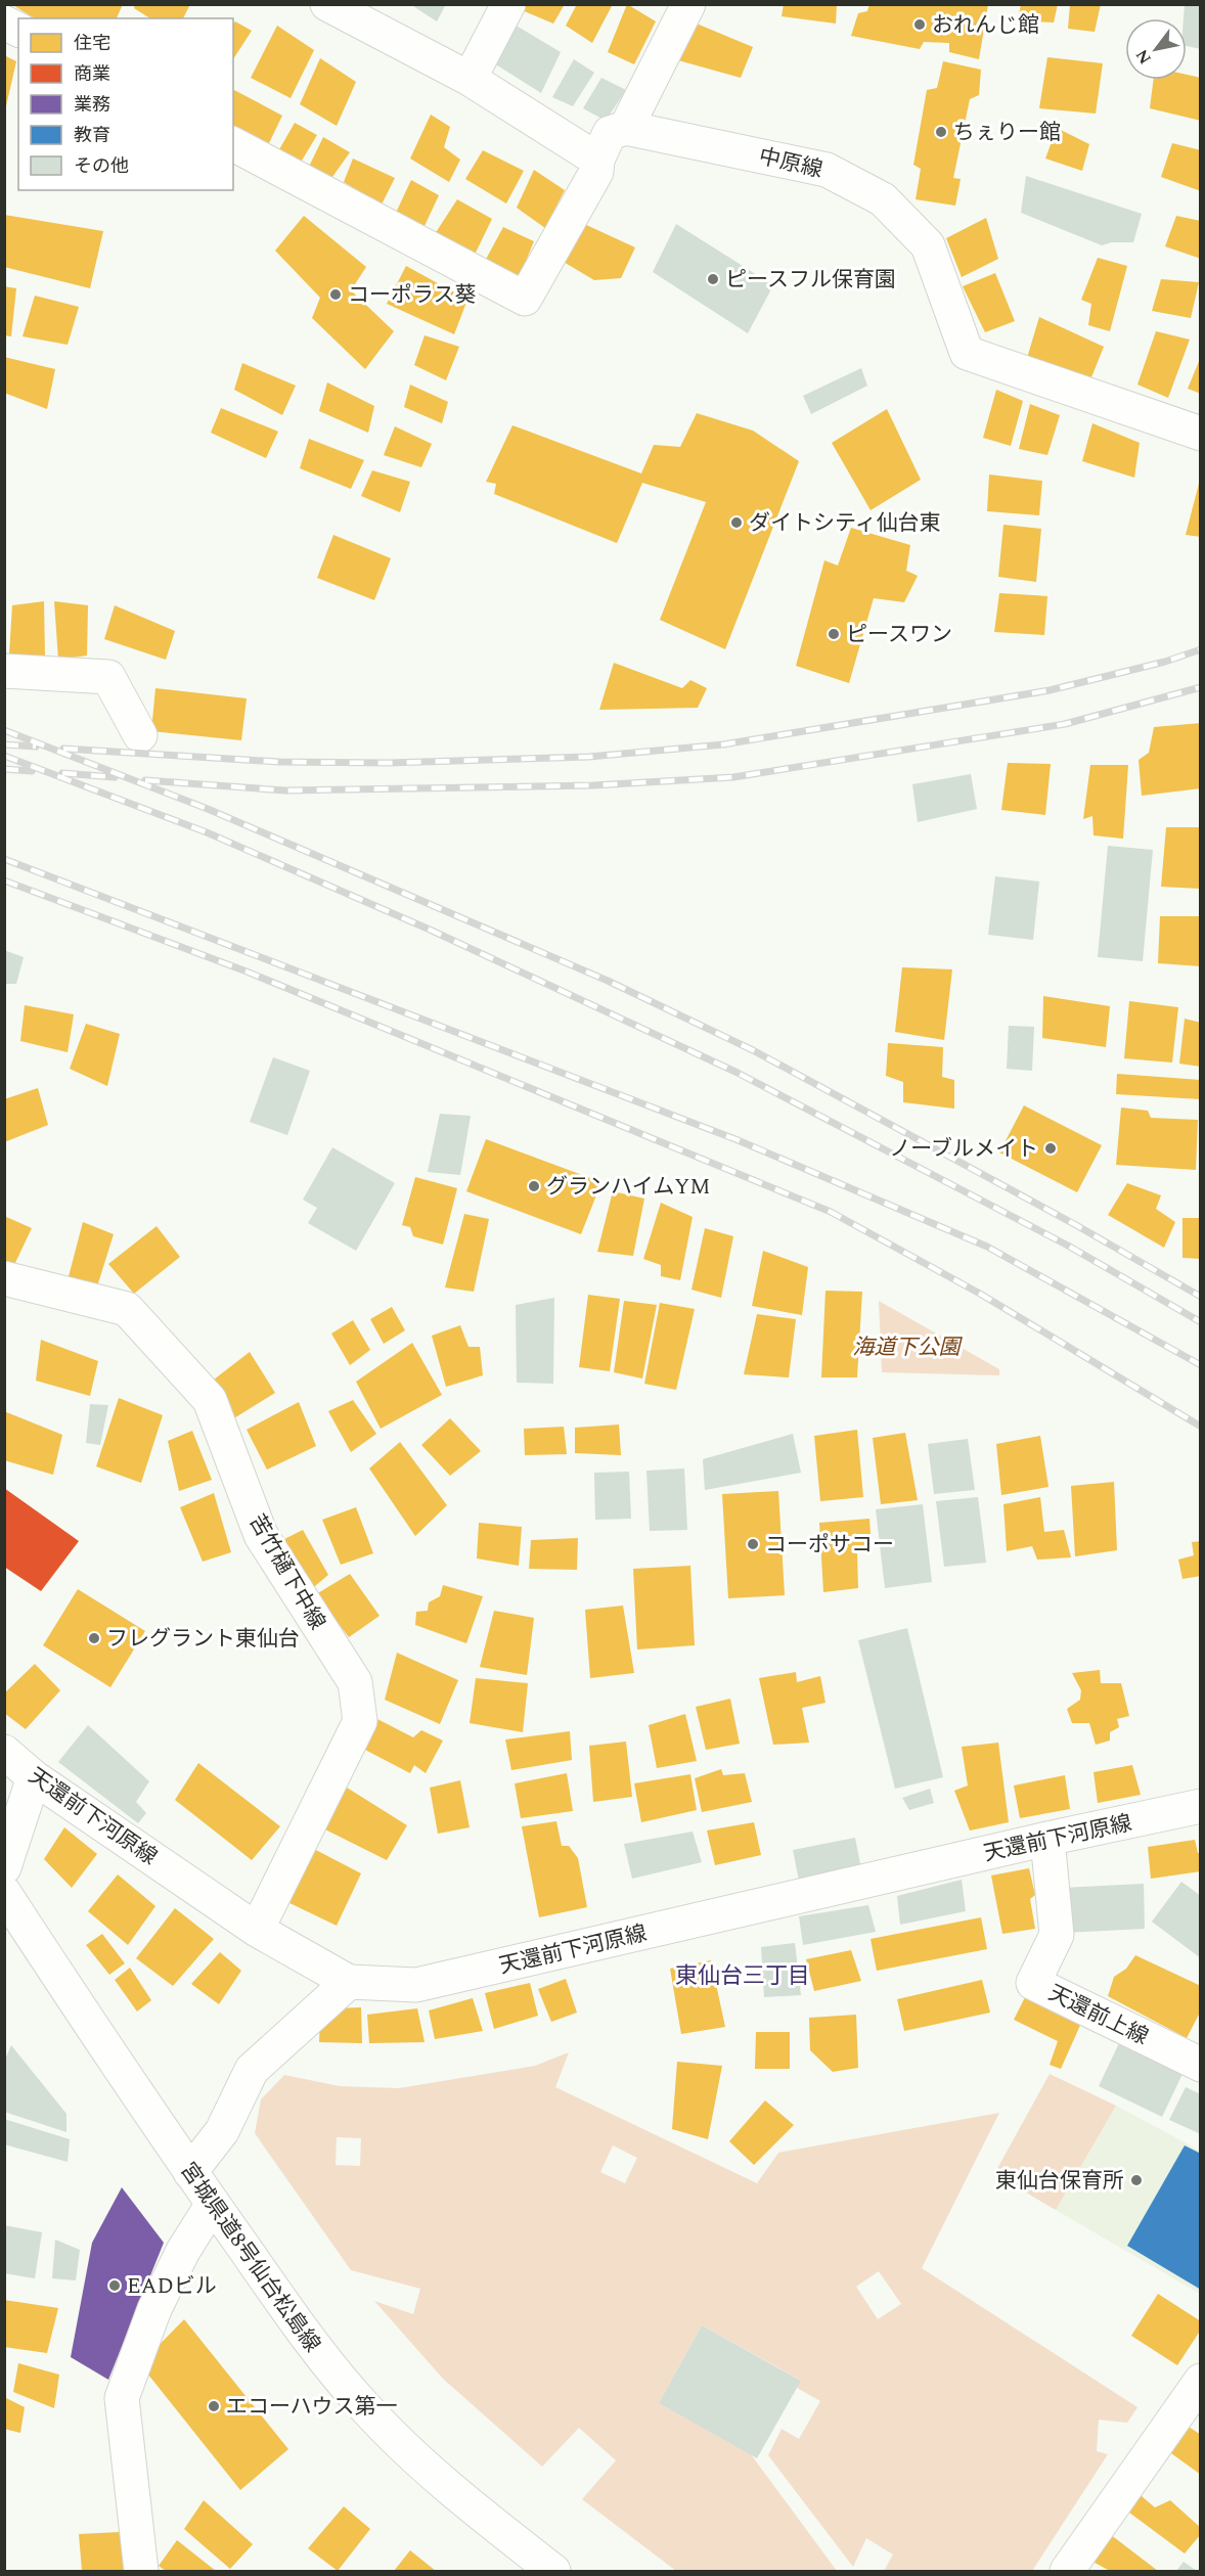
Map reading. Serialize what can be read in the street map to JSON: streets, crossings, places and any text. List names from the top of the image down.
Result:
{
  "streets": {
    "street": [
      "中原線",
      "苦竹樋下中線",
      "天還前下河原線",
      "天還前上線",
      "宮城県道8号仙台松島線"
    ]
  },
  "crossings": [
    ["苦竹樋下中線", "天還前下河原線"],
    ["天還前下河原線", "天還前上線"]
  ],
  "districts": ["東仙台三丁目"],
  "parks": ["海道下公園"],
  "places": [
    "おれんじ館",
    "ちぇりー館",
    "ピースフル保育園",
    "コーポラス葵",
    "ダイトシティ仙台東",
    "ピースワン",
    "ノーブルメイト",
    "グランハイムYM",
    "コーポサコー",
    "フレグラント東仙台",
    "東仙台保育所",
    "EADビル",
    "エコーハウス第一"
  ],
  "legend": [
    "住宅",
    "商業",
    "業務",
    "教育",
    "その他"
  ],
  "north": "bottom left"
}
